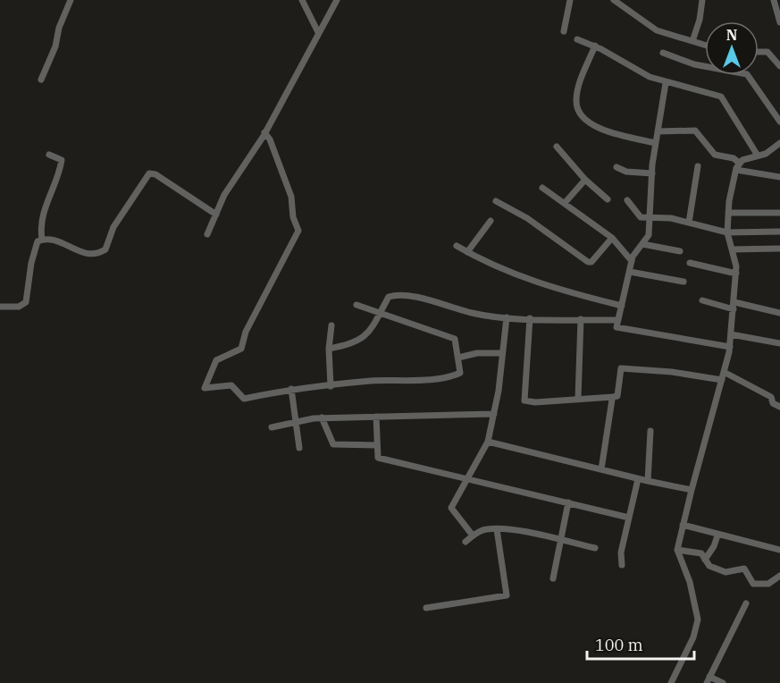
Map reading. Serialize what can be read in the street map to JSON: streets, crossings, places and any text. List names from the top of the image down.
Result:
{
  "scale_bar": "100 m",
  "north": "top"
}
